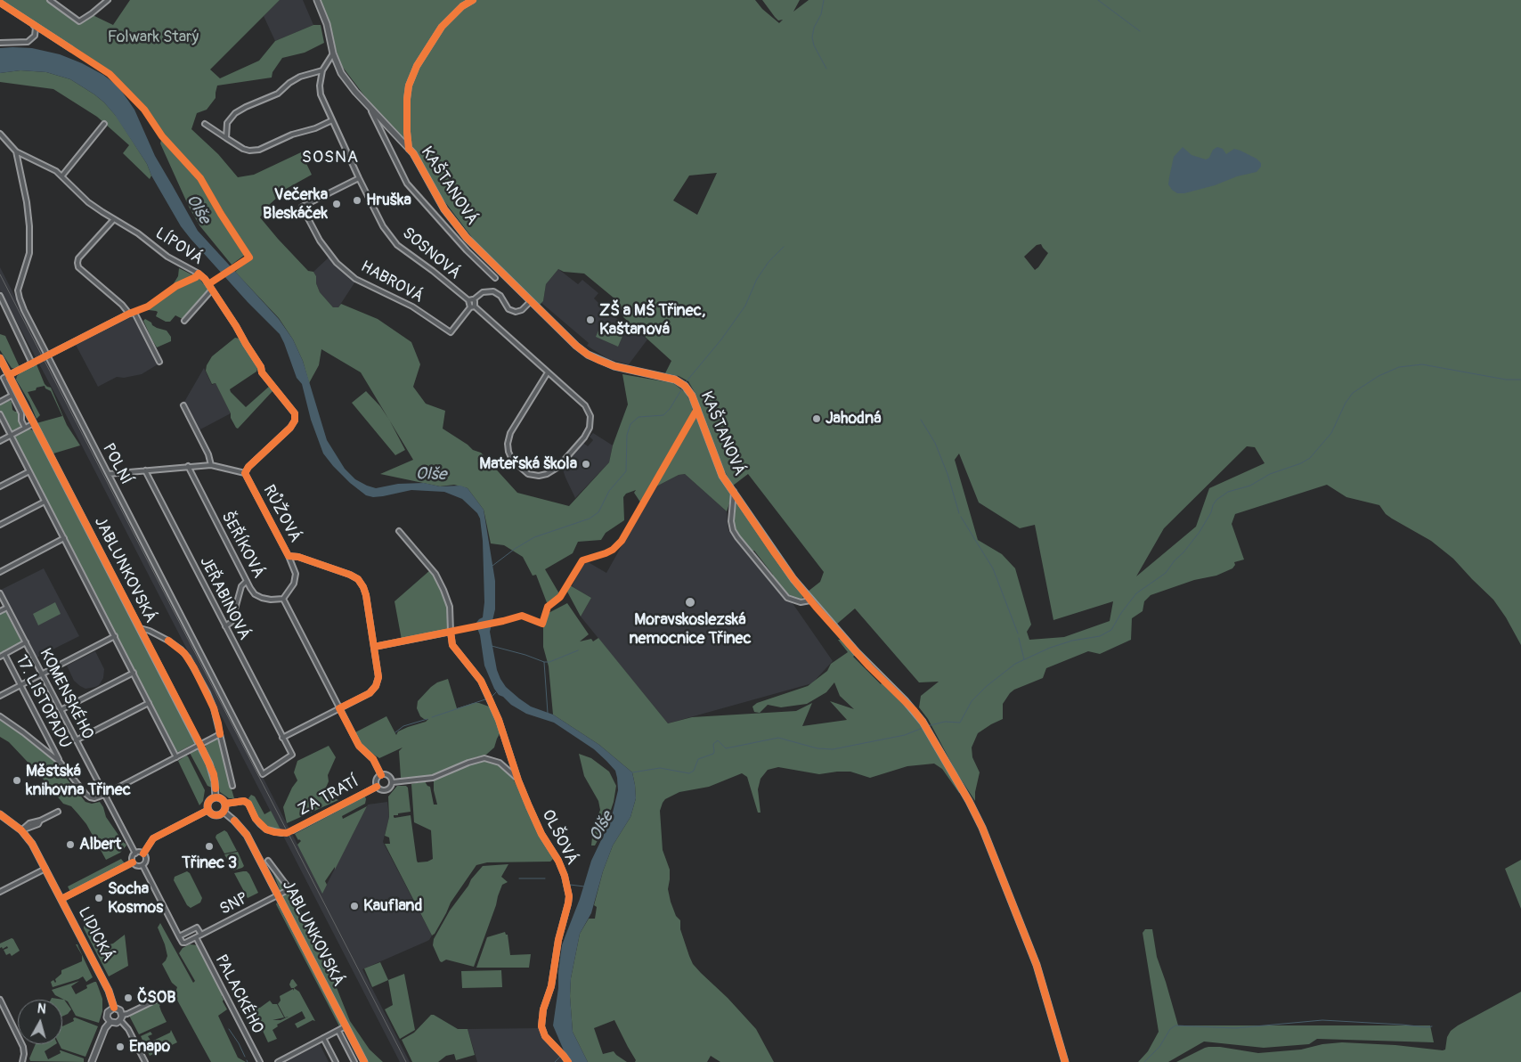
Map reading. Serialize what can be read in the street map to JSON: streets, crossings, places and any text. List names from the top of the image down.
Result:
{
  "streets": {
    "street": [
      "KAŠTANOVÁ",
      "LÍPOVÁ",
      "SOSNOVÁ",
      "HABROVÁ",
      "POLNÍ",
      "RŮŽOVÁ",
      "ŠEŘÍKOVÁ",
      "JABLUNKOVSKÁ",
      "JEŘABINOVÁ",
      "KOMENSKÉHO",
      "17. LISTOPADU",
      "ZA TRATÍ",
      "OLŠOVÁ",
      "SNP",
      "LIDICKÁ",
      "PALACKÉHO"
    ]
  },
  "crossings": [
    ["KAŠTANOVÁ", "SOSNOVÁ"],
    ["LÍPOVÁ", "POLNÍ"],
    ["LÍPOVÁ", "RŮŽOVÁ"],
    ["SOSNOVÁ", "HABROVÁ"],
    ["POLNÍ", "RŮŽOVÁ"],
    ["POLNÍ", "JEŘABINOVÁ"],
    ["RŮŽOVÁ", "ŠEŘÍKOVÁ"],
    ["RŮŽOVÁ", "JEŘABINOVÁ"],
    ["JABLUNKOVSKÁ", "SNP"],
    ["ZA TRATÍ", "OLŠOVÁ"],
    ["SNP", "PALACKÉHO"]
  ],
  "districts": ["SOSNA"],
  "water": ["Olše"],
  "parks": ["Folwark Starý"],
  "places": [
    "Hruška",
    "Večerka Bleskáček",
    "ZŠ a MŠ Třinec, Kaštanová",
    "Jahodná",
    "Mateřská škola",
    "Moravskoslezská nemocnice Třinec",
    "Městská knihovna Třinec",
    "Albert",
    "Třinec 3",
    "Socha Kosmos",
    "Kaufland",
    "ČSOB",
    "Enapo"
  ],
  "north": "top"
}
